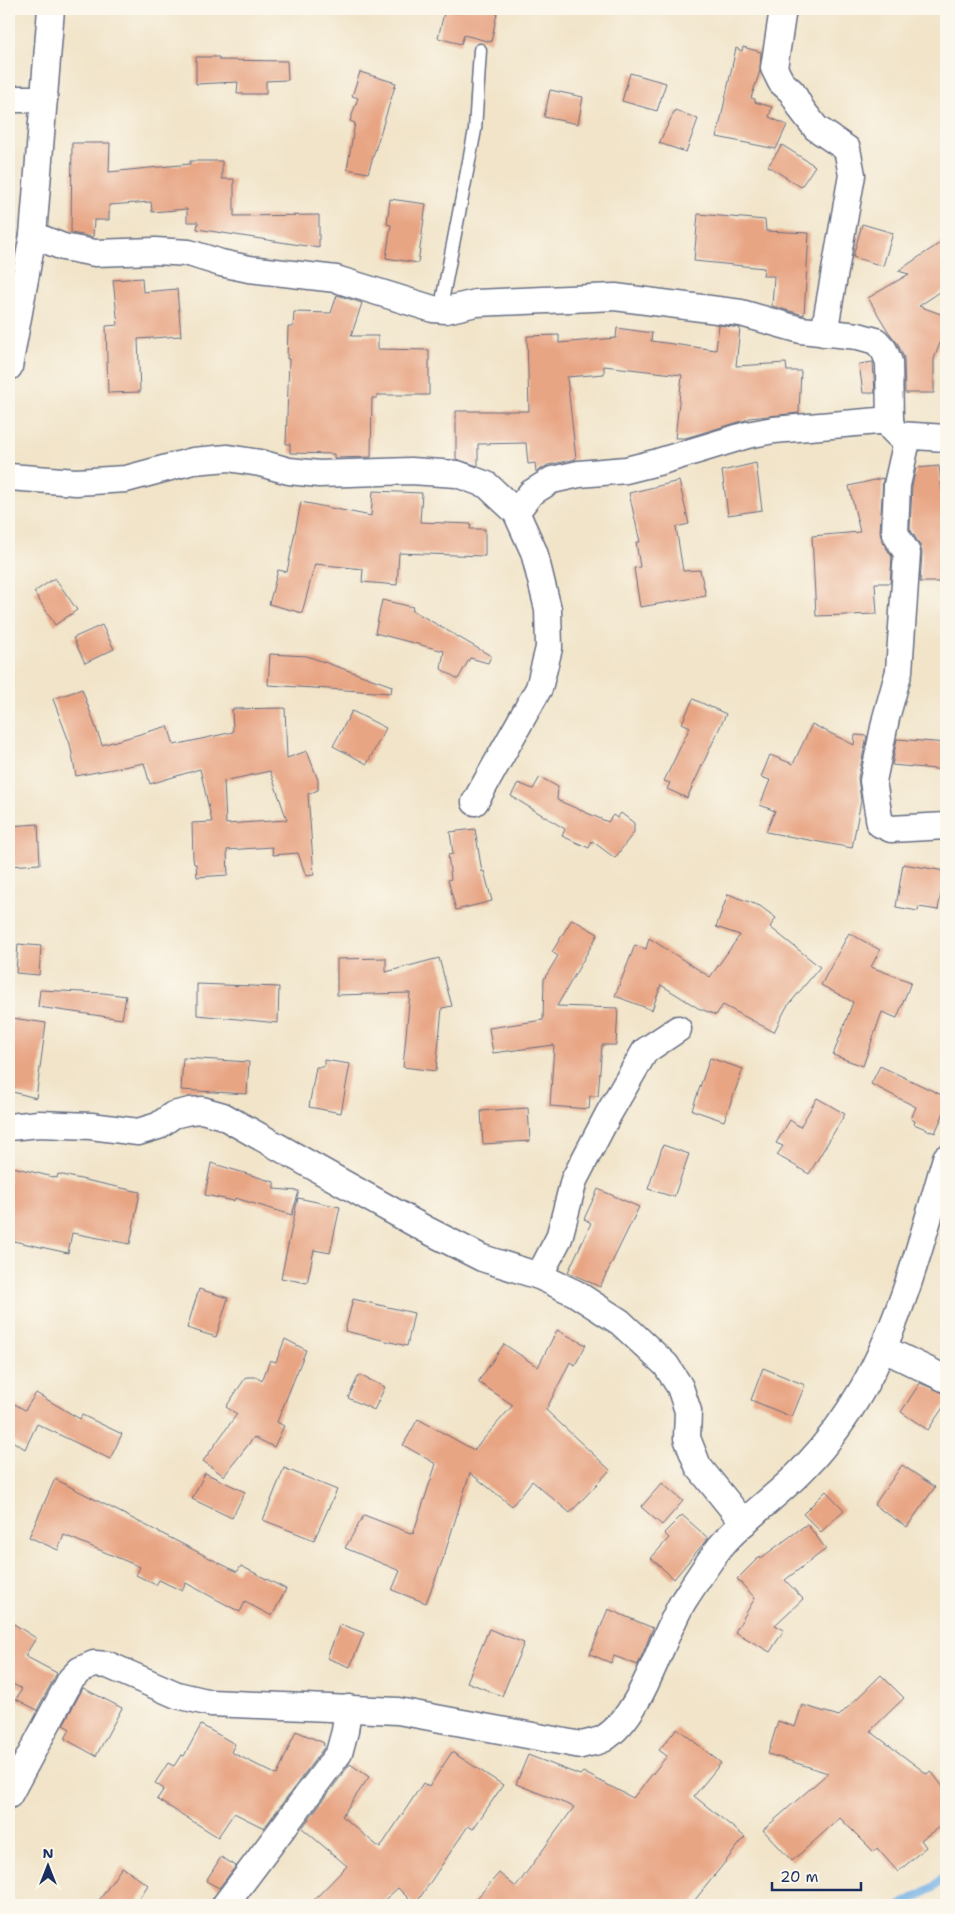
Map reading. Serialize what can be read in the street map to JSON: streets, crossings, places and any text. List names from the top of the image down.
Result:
{
  "scale_bar": "20 m",
  "north": "top"
}
